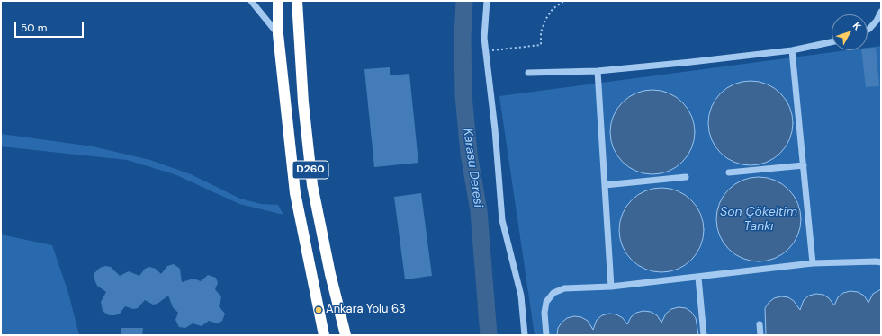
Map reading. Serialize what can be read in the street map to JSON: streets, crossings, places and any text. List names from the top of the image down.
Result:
{
  "streets": {
    "highway": ["D260"]
  },
  "water": ["Karasu Deresi", "Son Çökeltim Tankı"],
  "places": ["Ankara Yolu 63"],
  "scale_bar": "50 m",
  "north": "top right"
}
